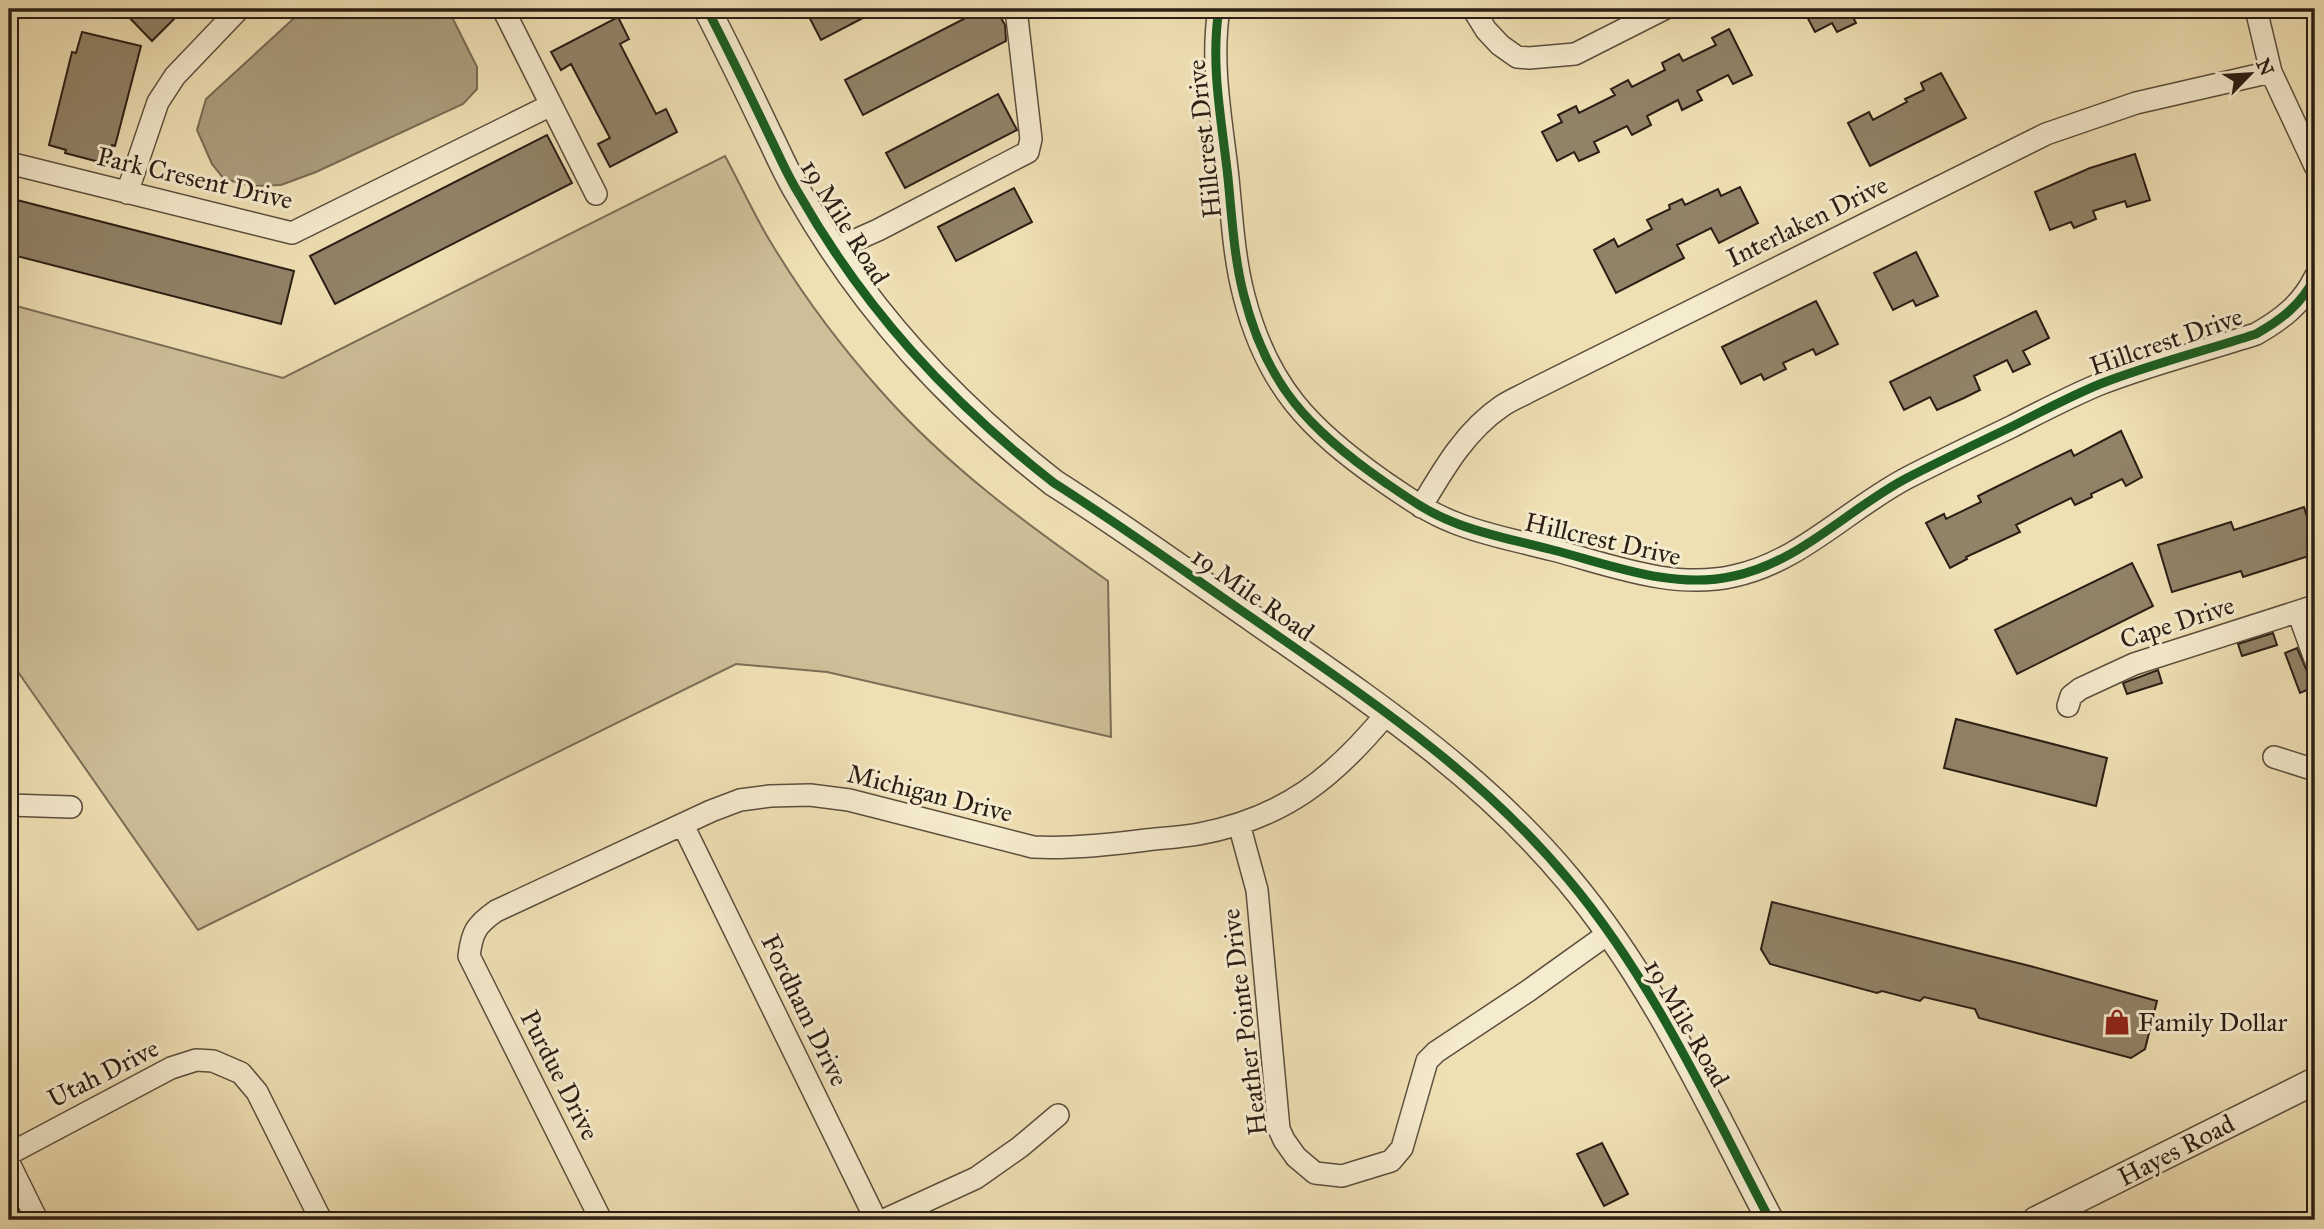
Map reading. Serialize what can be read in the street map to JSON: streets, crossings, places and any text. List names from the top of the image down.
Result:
{
  "streets": {
    "street": [
      "Hillcrest Drive",
      "Park Cresent Drive",
      "Interlaken Drive",
      "19 Mile Road",
      "Cape Drive",
      "Michigan Drive",
      "Fordham Drive",
      "Heather Pointe Drive",
      "Utah Drive",
      "Purdue Drive",
      "Hayes Road"
    ]
  },
  "crossings": [
    ["Hillcrest Drive", "Interlaken Drive"],
    ["19 Mile Road", "Michigan Drive"],
    ["19 Mile Road", "Heather Pointe Drive"],
    ["Michigan Drive", "Fordham Drive"],
    ["Michigan Drive", "Heather Pointe Drive"],
    ["Michigan Drive", "Purdue Drive"]
  ],
  "places": {
    "shop": ["Family Dollar"]
  },
  "north": "top right"
}
